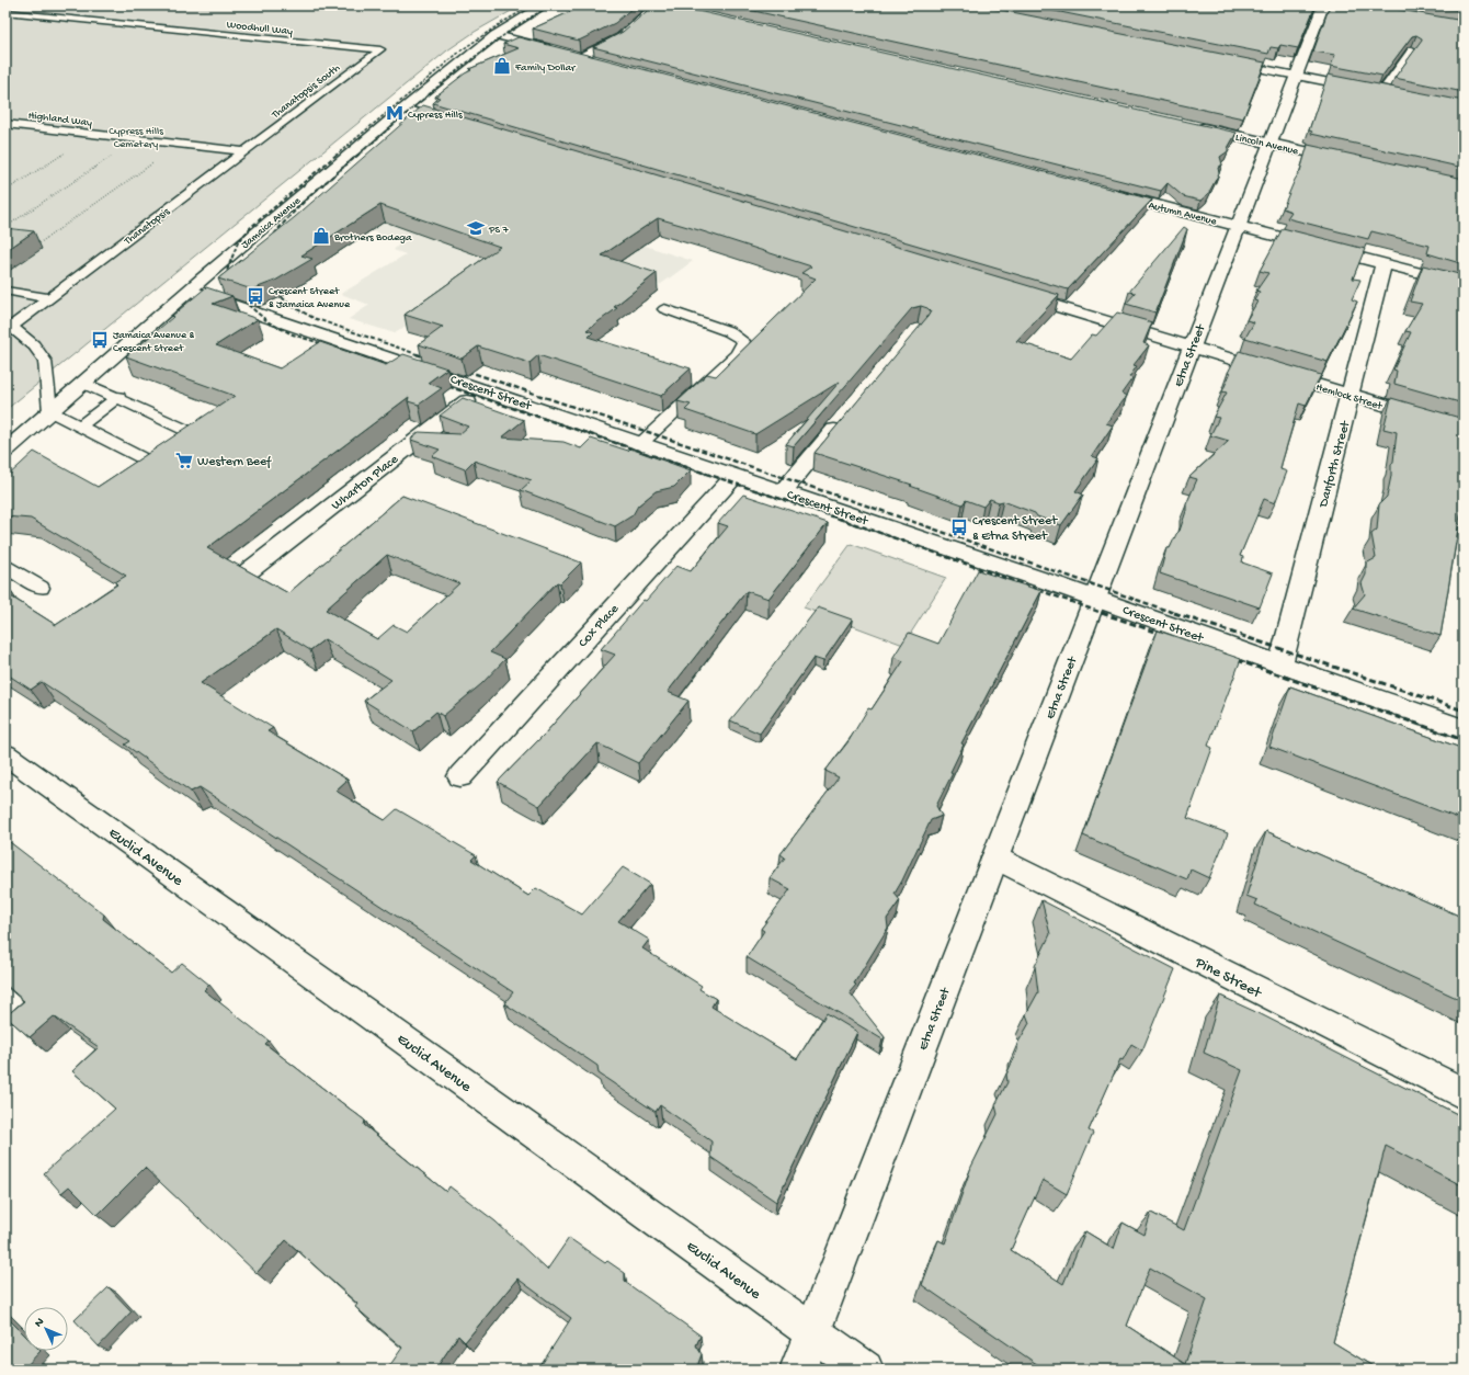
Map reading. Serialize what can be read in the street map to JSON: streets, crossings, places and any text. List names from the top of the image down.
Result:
{
  "streets": {
    "street": [
      "Lincoln Avenue",
      "Autumn Avenue",
      "Jamaica Avenue",
      "Etna Street",
      "Crescent Street",
      "Hemlock Street",
      "Danforth Street",
      "Wharton Place",
      "Cox Place",
      "Euclid Avenue",
      "Pine Street"
    ],
    "lane": [
      "Woodhull Way",
      "Thanatopsis South",
      "Highland Way",
      "Thanatopsis"
    ]
  },
  "crossings": [
    ["Woodhull Way", "Thanatopsis South"],
    ["Thanatopsis South", "Highland Way"],
    ["Thanatopsis South", "Thanatopsis"],
    ["Highland Way", "Thanatopsis"],
    ["Lincoln Avenue", "Etna Street"],
    ["Autumn Avenue", "Etna Street"],
    ["Autumn Avenue", "Danforth Street"],
    ["Jamaica Avenue", "Crescent Street"],
    ["Etna Street", "Crescent Street"],
    ["Etna Street", "Hemlock Street"],
    ["Etna Street", "Euclid Avenue"],
    ["Etna Street", "Pine Street"],
    ["Crescent Street", "Danforth Street"],
    ["Crescent Street", "Wharton Place"],
    ["Crescent Street", "Cox Place"],
    ["Hemlock Street", "Danforth Street"]
  ],
  "parks": ["Cypress Hills Cemetery"],
  "places": {
    "shop": ["Family Dollar", "Brothers Bodega"],
    "metro station": ["Cypress Hills"],
    "school or university": ["PS 7"],
    "bus stop": ["Crescent Street & Jamaica Avenue", "Jamaica Avenue & Crescent Street", "Crescent Street & Etna Street"],
    "supermarket": ["Western Beef"]
  },
  "north": "top left"
}
